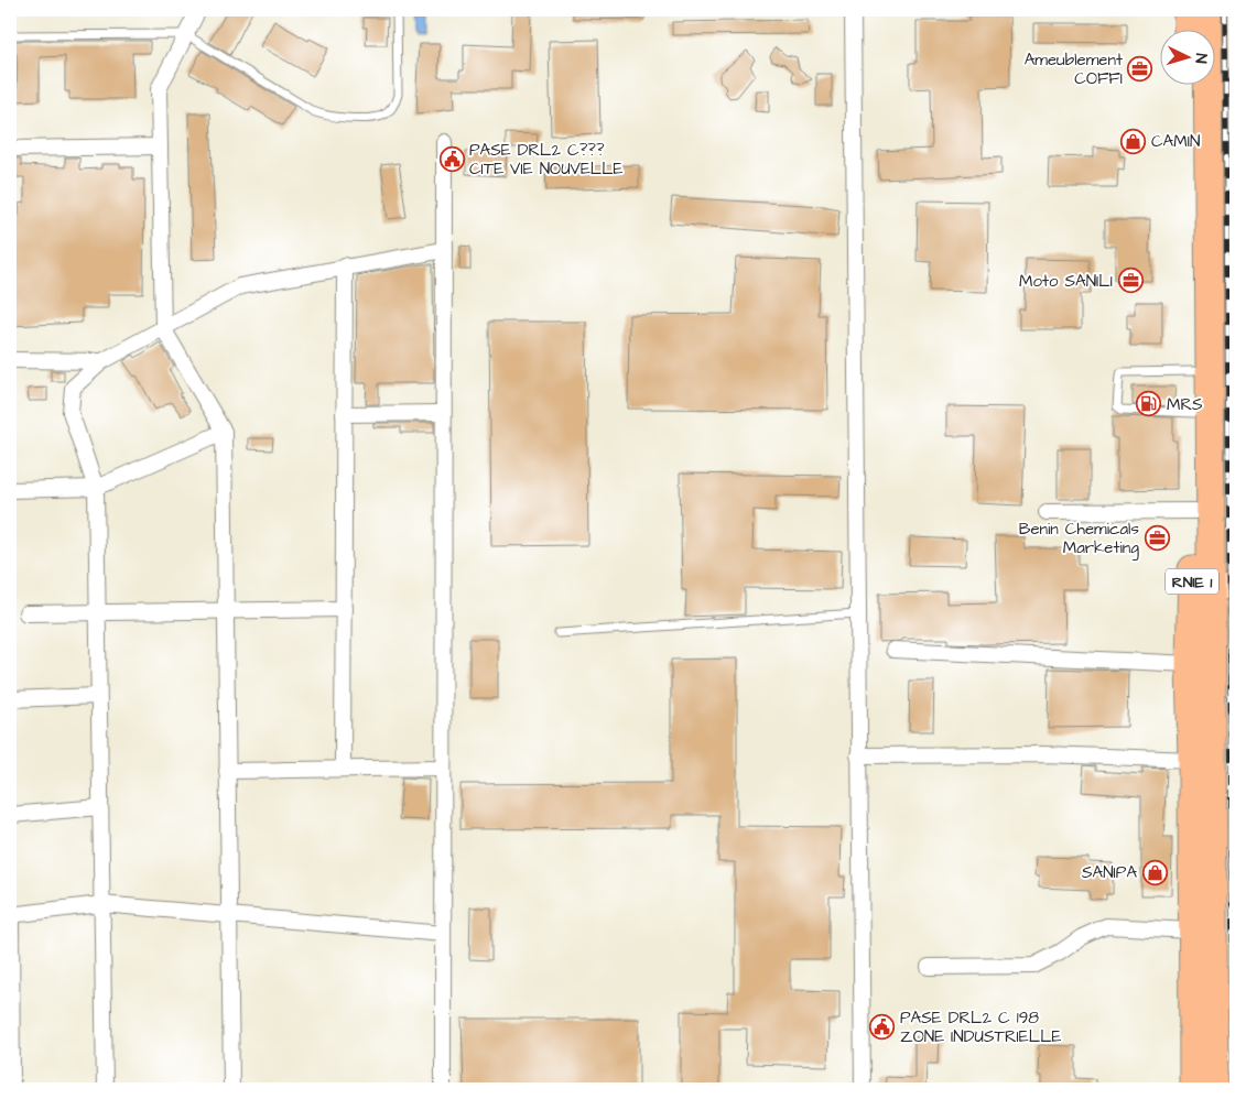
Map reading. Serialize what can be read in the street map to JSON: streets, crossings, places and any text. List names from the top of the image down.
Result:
{
  "streets": {
    "highway": ["RNIE 1"]
  },
  "places": {
    "office": ["Ameublement COFFI", "Moto SANILI", "Benin Chemicals Marketing"],
    "shop": ["CAMIN", "SANIPA"],
    "public building": ["PASE DRL2 C??? CITE VIE NOUVELLE", "PASE DRL2 C 198 ZONE INDUSTRIELLE"],
    "fuel station": ["MRS"]
  },
  "north": "right"
}
